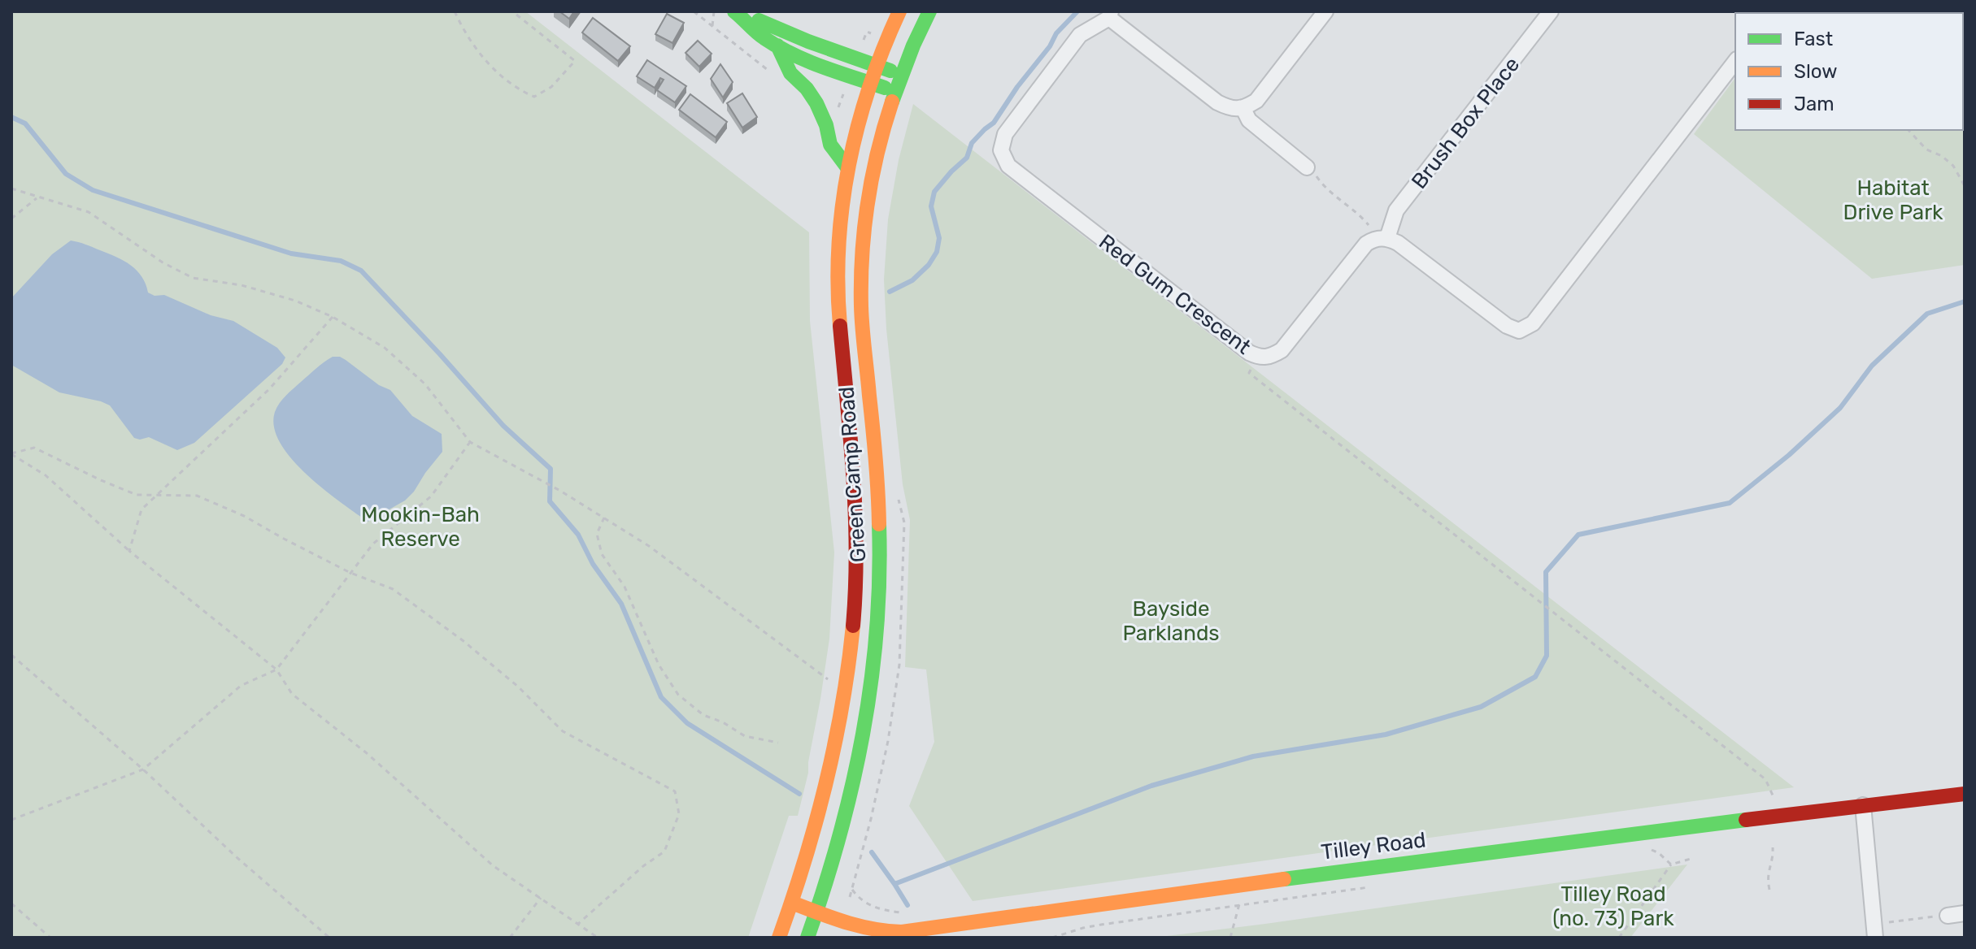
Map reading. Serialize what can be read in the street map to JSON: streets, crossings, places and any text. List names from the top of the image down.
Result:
{
  "streets": {
    "main road": ["Green Camp Road", "Tilley Road"],
    "street": ["Brush Box Place", "Red Gum Crescent"]
  },
  "crossings": [
    ["Brush Box Place", "Red Gum Crescent"],
    ["Green Camp Road", "Tilley Road"]
  ],
  "parks": [
    "Habitat Drive Park",
    "Mookin-Bah Reserve",
    "Bayside Parklands",
    "Tilley Road (no. 73) Park"
  ],
  "legend": ["Fast", "Slow", "Jam"]
}
